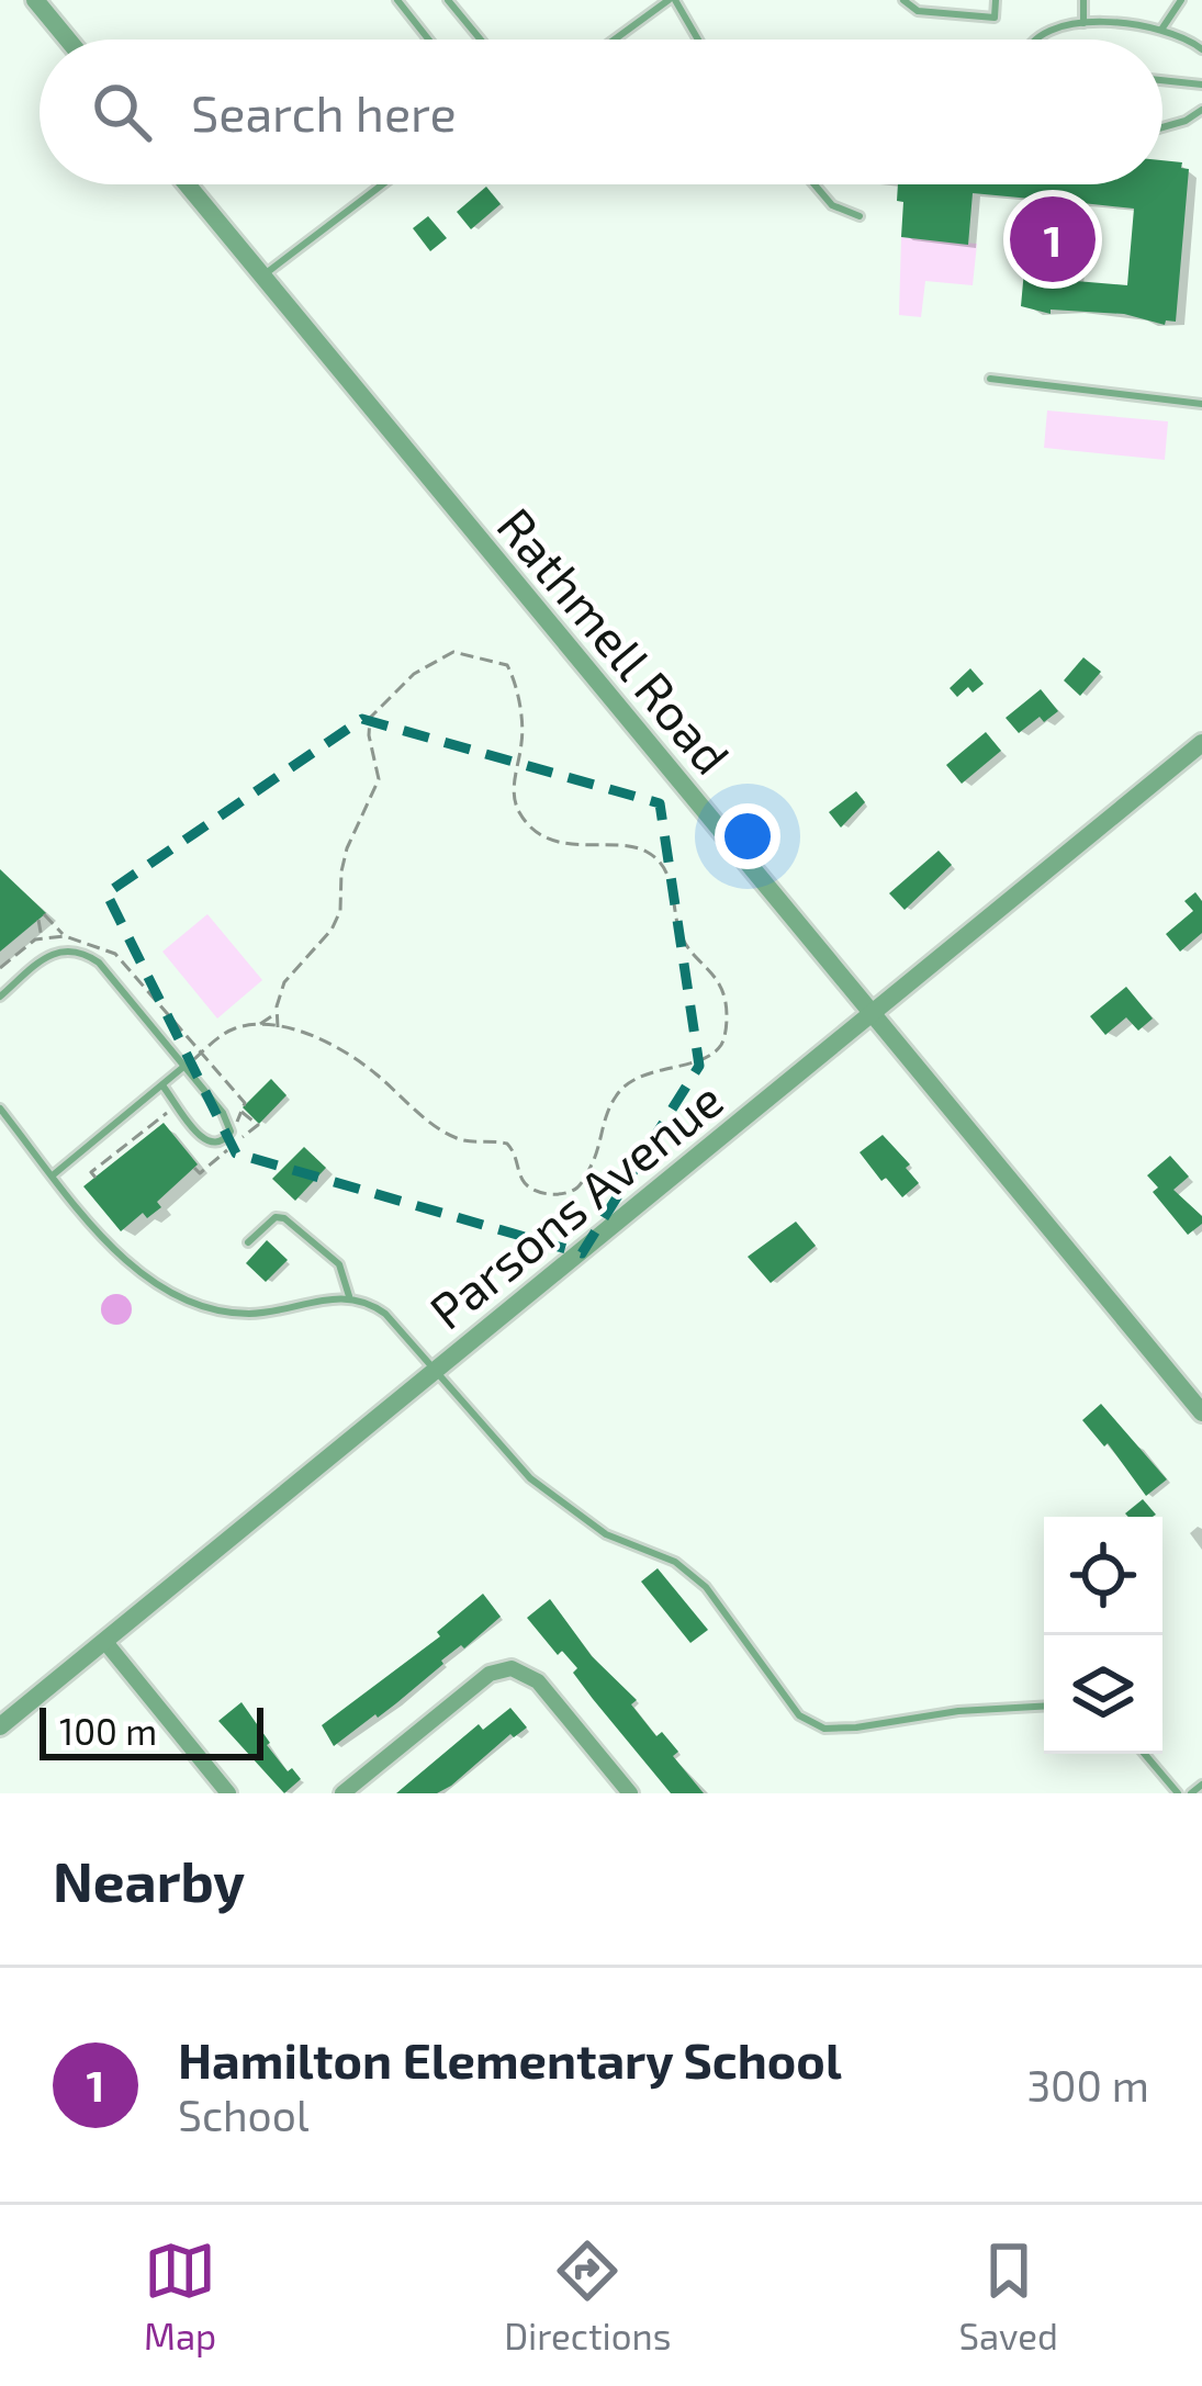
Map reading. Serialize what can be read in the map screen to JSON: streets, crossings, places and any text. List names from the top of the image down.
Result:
{
  "streets": {
    "street": ["Rathmell Road", "Parsons Avenue"]
  },
  "crossings": [
    ["Rathmell Road", "Parsons Avenue"]
  ],
  "scale_bar": "100 m",
  "page": {
    "search": "Search here",
    "pins": "1",
    "scale": "100 m",
    "heading": "Nearby",
    "list": [
      {
        "mark": "1",
        "name": "Hamilton Elementary School",
        "note": "School",
        "value": "300 m"
      }
    ],
    "nav": ["Map", "Directions", "Saved"]
  }
}
